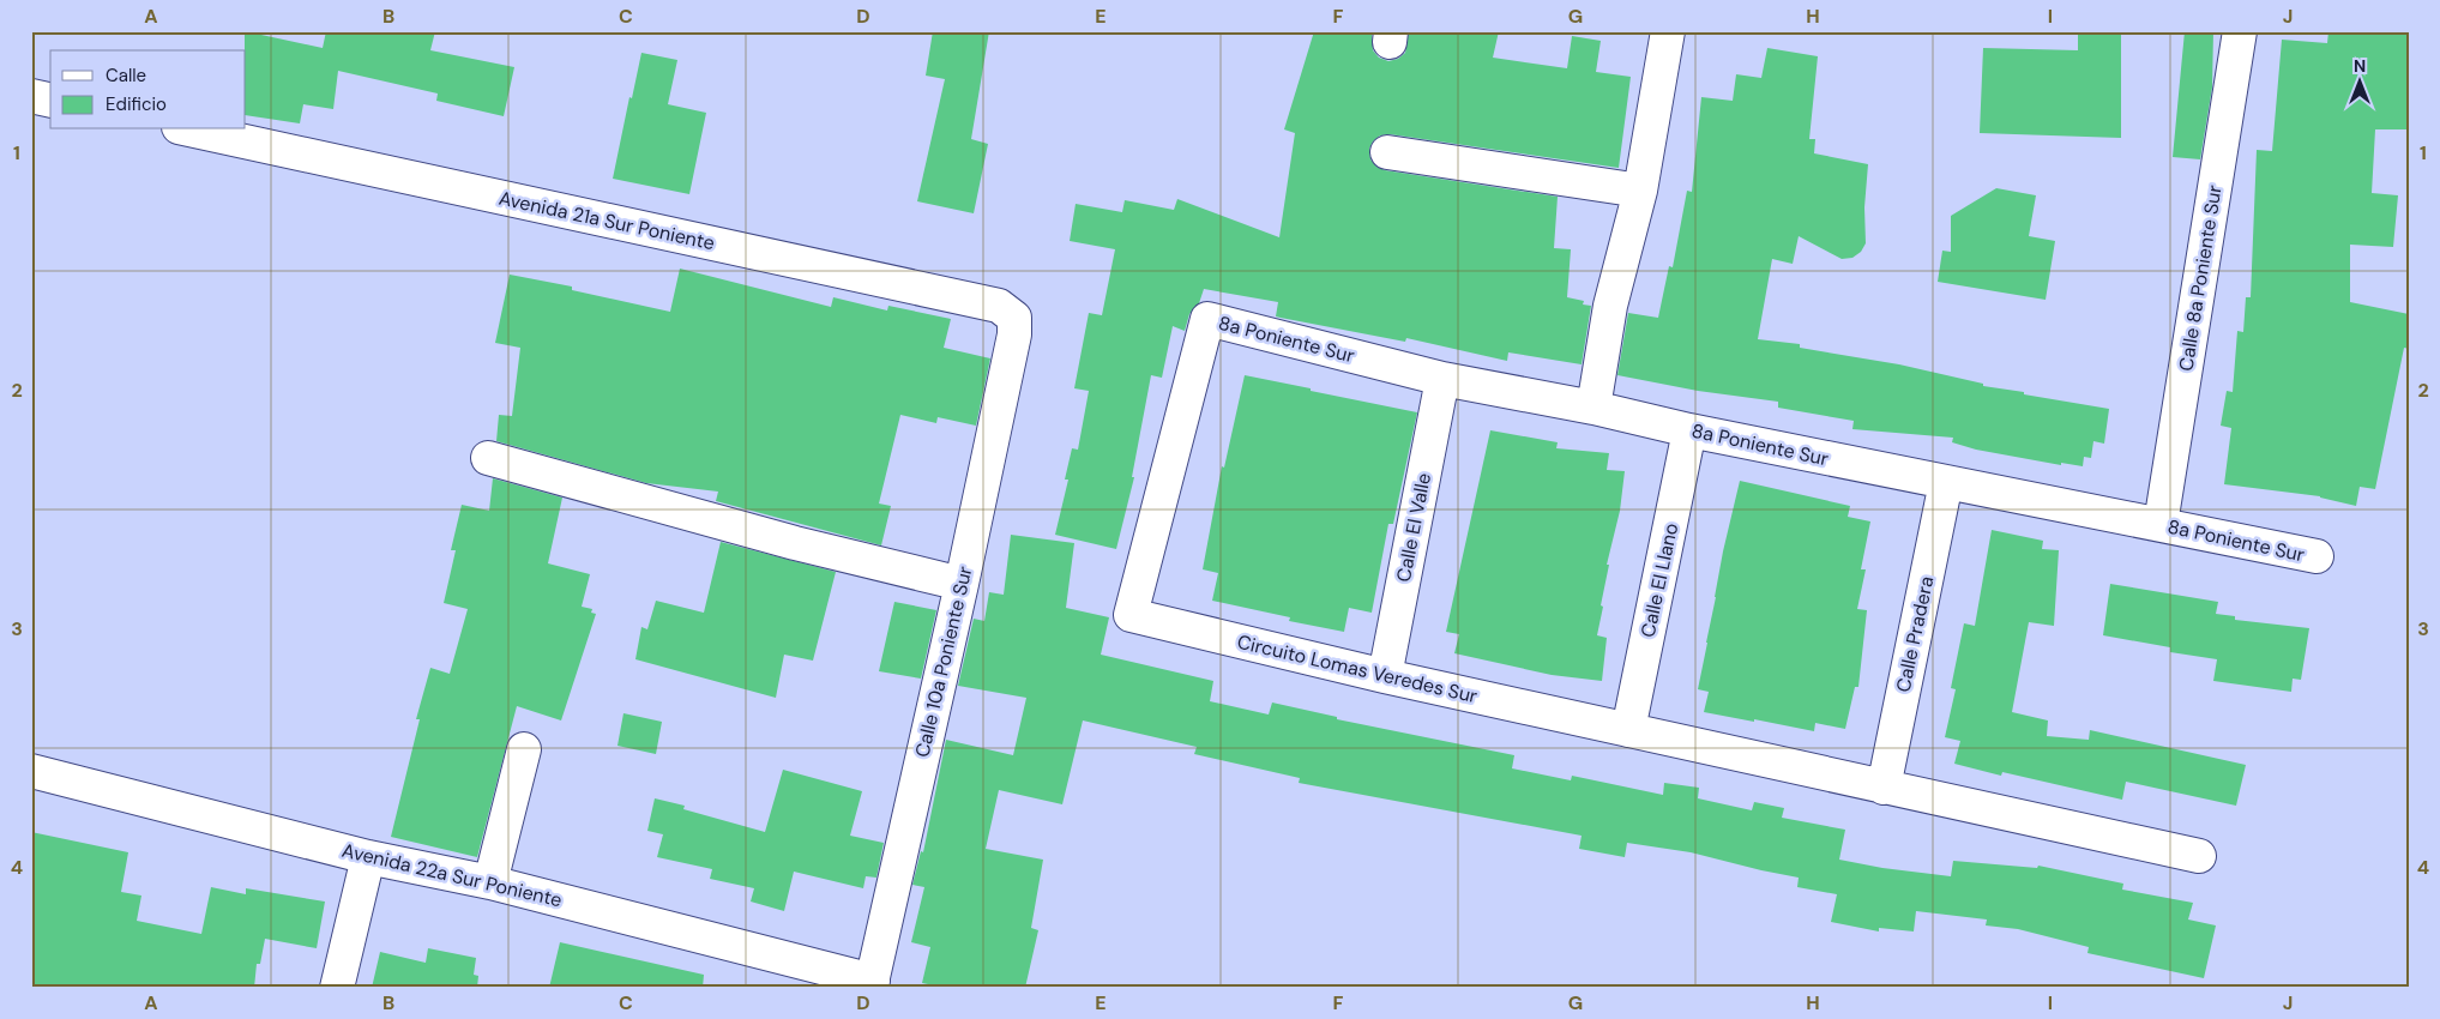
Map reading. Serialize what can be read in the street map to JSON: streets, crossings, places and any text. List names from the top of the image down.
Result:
{
  "streets": {
    "street": [
      "Avenida 21a Sur Poniente",
      "Calle 8a Poniente Sur",
      "8a Poniente Sur",
      "Calle El Valle",
      "Calle El Llano",
      "Calle Pradera",
      "Calle 10a Poniente Sur",
      "Circuito Lomas Veredes Sur",
      "Avenida 22a Sur Poniente"
    ]
  },
  "crossings": [
    ["Avenida 21a Sur Poniente", "Calle 10a Poniente Sur"],
    ["Calle 8a Poniente Sur", "8a Poniente Sur"],
    ["8a Poniente Sur", "Calle El Valle"],
    ["8a Poniente Sur", "Calle El Llano"],
    ["8a Poniente Sur", "Calle Pradera"],
    ["8a Poniente Sur", "Circuito Lomas Veredes Sur"],
    ["Calle El Valle", "Circuito Lomas Veredes Sur"],
    ["Calle El Llano", "Circuito Lomas Veredes Sur"],
    ["Calle Pradera", "Circuito Lomas Veredes Sur"],
    ["Calle 10a Poniente Sur", "Avenida 22a Sur Poniente"]
  ],
  "legend": ["Calle", "Edificio"],
  "north": "top",
  "grid": {
    "columns": [
      "A",
      "B",
      "C",
      "D",
      "E",
      "F",
      "G",
      "H",
      "I",
      "J"
    ],
    "rows": [
      "1",
      "2",
      "3",
      "4"
    ]
  }
}
